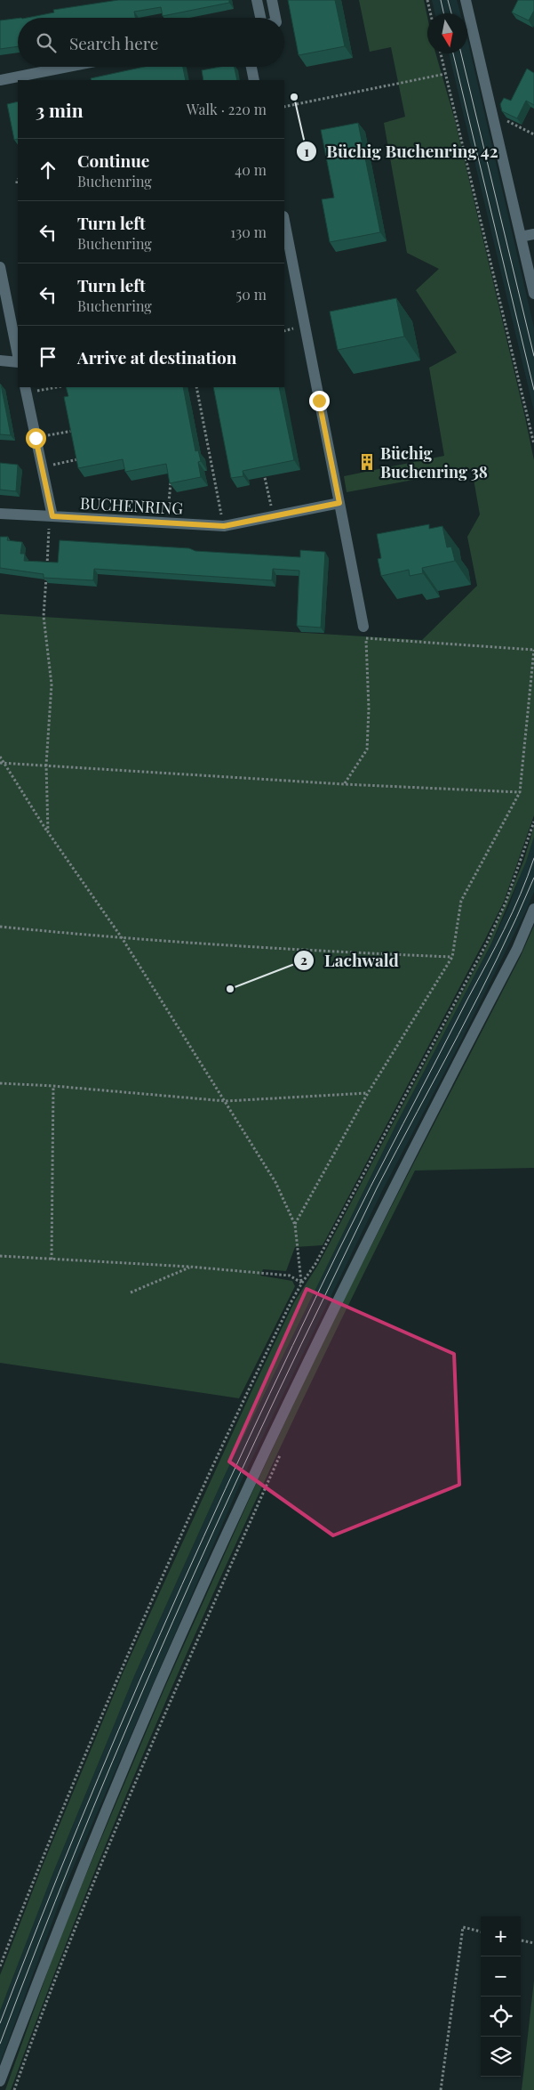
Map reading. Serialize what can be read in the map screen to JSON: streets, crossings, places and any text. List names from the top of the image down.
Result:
{
  "streets": {
    "street": ["BUCHENRING"]
  },
  "places": {
    "other": ["Büchig Buchenring 42", "Lachwald"],
    "building": ["Büchig Buchenring 38"]
  },
  "north": "bottom",
  "page": {
    "search": "Search here",
    "heading": ["3 min", "Walk · 220 m"],
    "list": [
      ["Continue", "Buchenring", "40 m"],
      ["Turn left", "Buchenring", "130 m"],
      ["Turn left", "Buchenring", "50 m"],
      "Arrive at destination"
    ],
    "map_buttons": ["+", "−"]
  }
}
